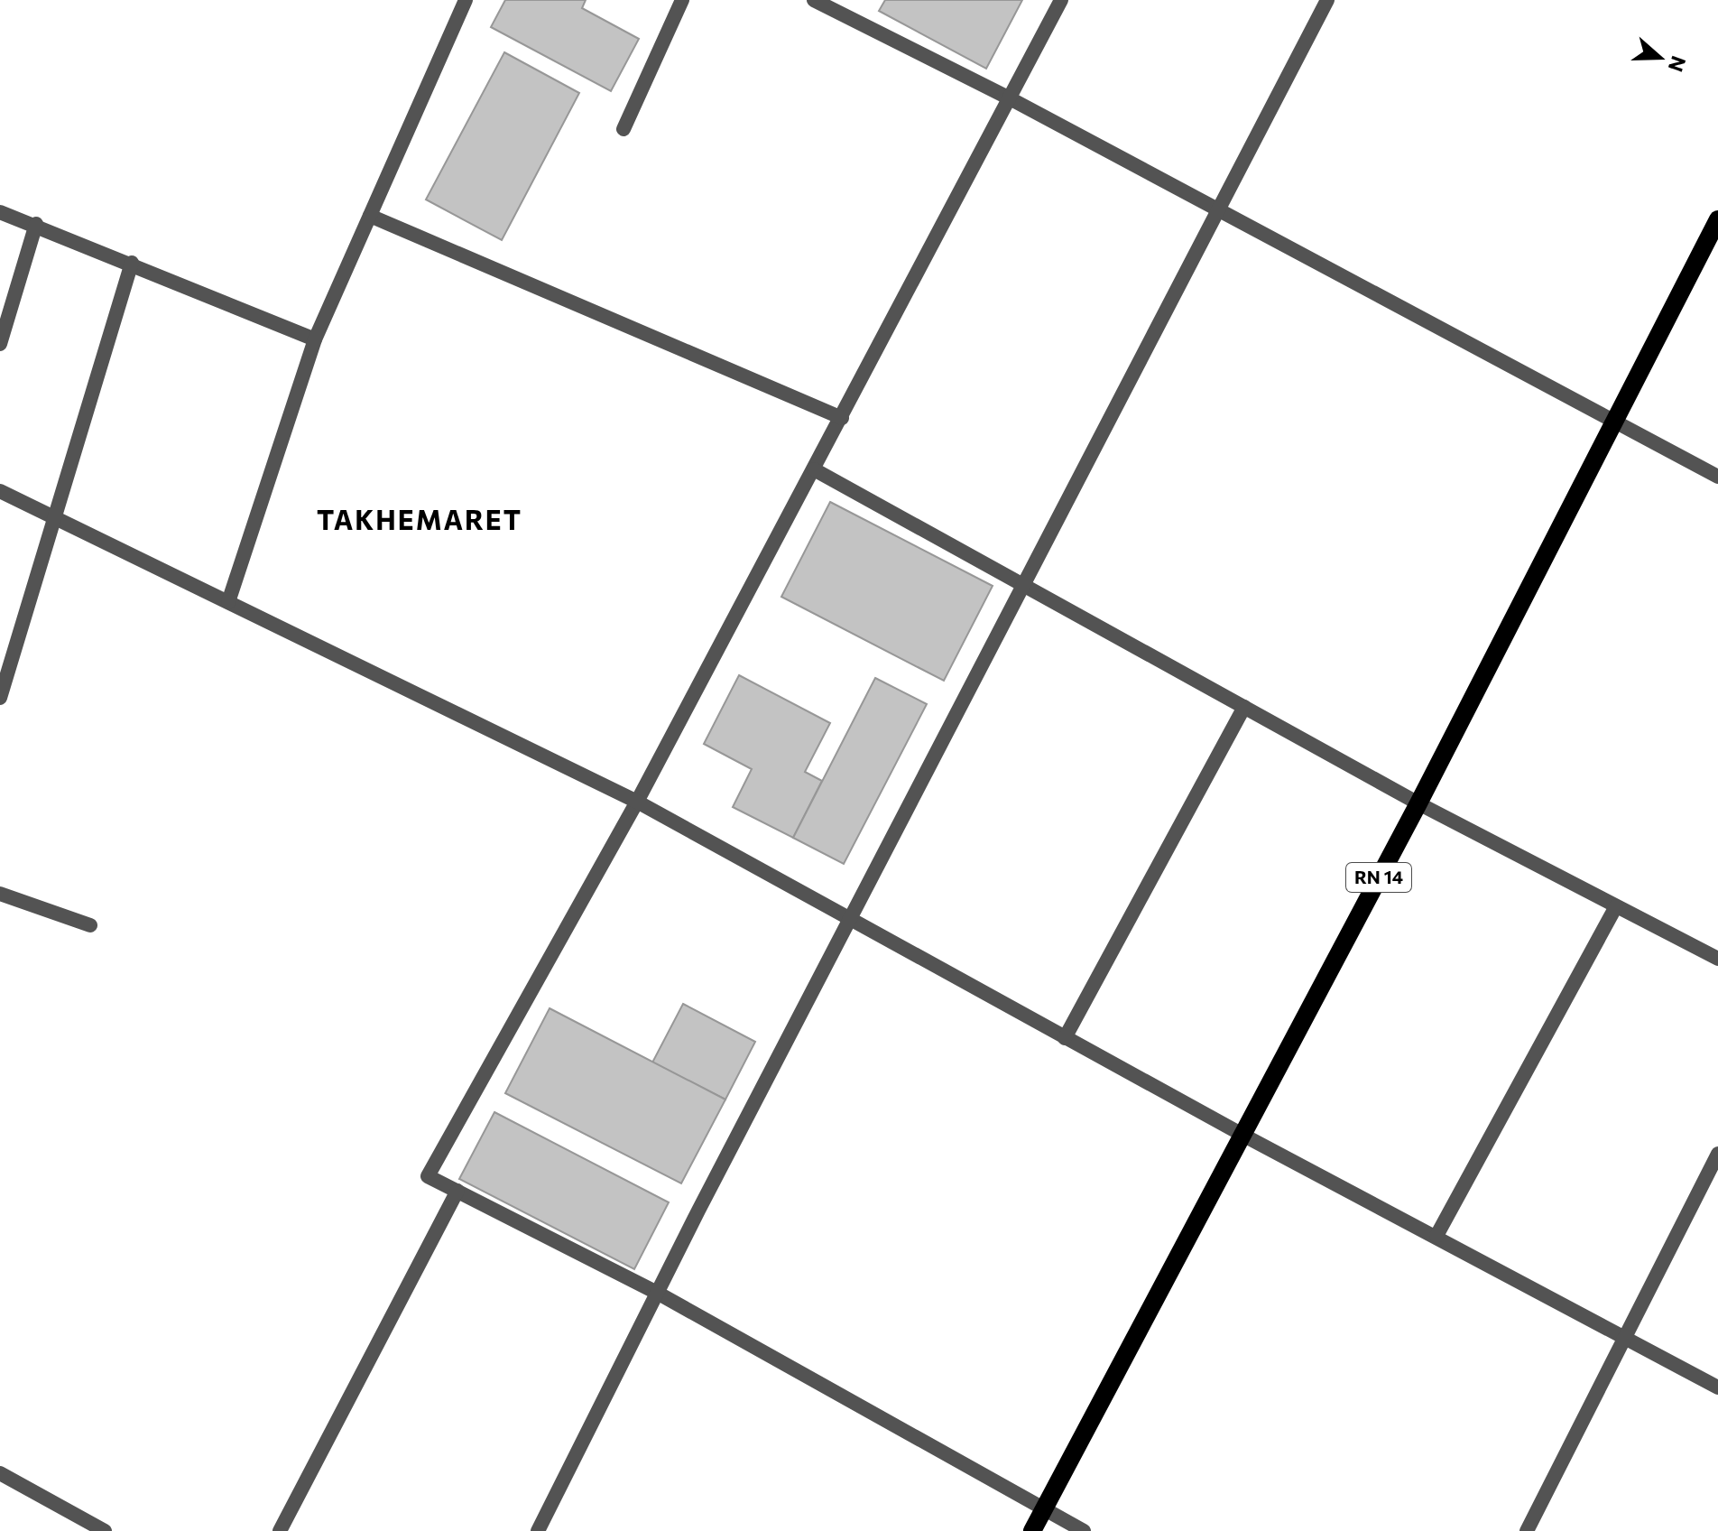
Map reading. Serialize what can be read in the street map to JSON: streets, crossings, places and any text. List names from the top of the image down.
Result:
{
  "streets": {
    "main road": ["RN 14"]
  },
  "districts": ["TAKHEMARET"],
  "north": "right"
}
